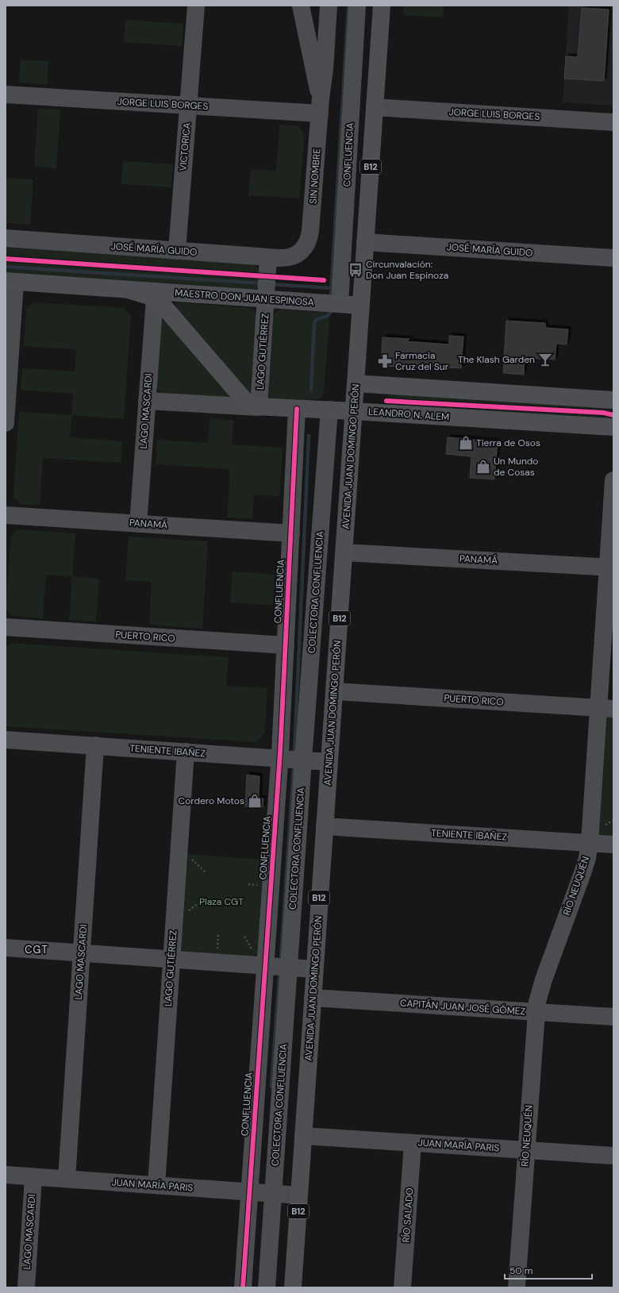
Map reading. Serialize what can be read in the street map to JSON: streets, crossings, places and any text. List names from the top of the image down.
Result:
{
  "streets": {
    "main road": [
      "B12",
      "MAESTRO DON JUAN ESPINOSA",
      "LEANDRO N. ALEM",
      "AVENIDA JUAN DOMINGO PERÓN"
    ],
    "street": [
      "JORGE LUIS BORGES",
      "VICTORICA",
      "CONFLUENCIA",
      "SIN NOMBRE",
      "JOSÉ MARÍA GUIDO",
      "LAGO GUTIÉRREZ",
      "LAGO MASCARDI",
      "PANAMÁ",
      "COLECTORA CONFLUENCIA",
      "PUERTO RICO",
      "TENIENTE IBAÑEZ",
      "RÍO NEUQUÉN",
      "CAPITÁN JUAN JOSÉ GÓMEZ",
      "JUAN MARÍA PARIS",
      "RÍO SALADO"
    ]
  },
  "crossings": [
    ["JORGE LUIS BORGES", "VICTORICA"],
    ["JORGE LUIS BORGES", "SIN NOMBRE"],
    ["JORGE LUIS BORGES", "AVENIDA JUAN DOMINGO PERÓN"],
    ["VICTORICA", "JOSÉ MARÍA GUIDO"],
    ["CONFLUENCIA", "MAESTRO DON JUAN ESPINOSA"],
    ["CONFLUENCIA", "LEANDRO N. ALEM"],
    ["CONFLUENCIA", "PANAMÁ"],
    ["CONFLUENCIA", "PUERTO RICO"],
    ["CONFLUENCIA", "TENIENTE IBAÑEZ"],
    ["CONFLUENCIA", "JUAN MARÍA PARIS"],
    ["SIN NOMBRE", "JOSÉ MARÍA GUIDO"],
    ["JOSÉ MARÍA GUIDO", "LAGO GUTIÉRREZ"],
    ["JOSÉ MARÍA GUIDO", "AVENIDA JUAN DOMINGO PERÓN"],
    ["MAESTRO DON JUAN ESPINOSA", "LAGO GUTIÉRREZ"],
    ["MAESTRO DON JUAN ESPINOSA", "LAGO MASCARDI"],
    ["MAESTRO DON JUAN ESPINOSA", "LEANDRO N. ALEM"],
    ["MAESTRO DON JUAN ESPINOSA", "AVENIDA JUAN DOMINGO PERÓN"],
    ["LAGO GUTIÉRREZ", "LEANDRO N. ALEM"],
    ["LAGO GUTIÉRREZ", "TENIENTE IBAÑEZ"],
    ["LAGO GUTIÉRREZ", "JUAN MARÍA PARIS"],
    ["LAGO MASCARDI", "LEANDRO N. ALEM"],
    ["LAGO MASCARDI", "PANAMÁ"],
    ["LAGO MASCARDI", "TENIENTE IBAÑEZ"],
    ["LAGO MASCARDI", "JUAN MARÍA PARIS"],
    ["LEANDRO N. ALEM", "AVENIDA JUAN DOMINGO PERÓN"],
    ["LEANDRO N. ALEM", "COLECTORA CONFLUENCIA"],
    ["AVENIDA JUAN DOMINGO PERÓN", "PANAMÁ"],
    ["AVENIDA JUAN DOMINGO PERÓN", "PUERTO RICO"],
    ["AVENIDA JUAN DOMINGO PERÓN", "TENIENTE IBAÑEZ"],
    ["AVENIDA JUAN DOMINGO PERÓN", "CAPITÁN JUAN JOSÉ GÓMEZ"],
    ["AVENIDA JUAN DOMINGO PERÓN", "JUAN MARÍA PARIS"],
    ["PANAMÁ", "RÍO NEUQUÉN"],
    ["COLECTORA CONFLUENCIA", "TENIENTE IBAÑEZ"],
    ["COLECTORA CONFLUENCIA", "JUAN MARÍA PARIS"],
    ["PUERTO RICO", "RÍO NEUQUÉN"],
    ["TENIENTE IBAÑEZ", "RÍO NEUQUÉN"],
    ["RÍO NEUQUÉN", "CAPITÁN JUAN JOSÉ GÓMEZ"],
    ["RÍO NEUQUÉN", "JUAN MARÍA PARIS"],
    ["JUAN MARÍA PARIS", "RÍO SALADO"]
  ],
  "districts": ["CGT"],
  "parks": ["Plaza CGT"],
  "places": {
    "bus stop": ["Circunvalación: Don Juan Espinoza"],
    "bar": ["The Klash Garden"],
    "pharmacy": ["Farmacia Cruz del Sur"],
    "shop": ["Tierra de Osos", "Un Mundo de Cosas", "Cordero Motos"]
  },
  "scale_bar": "50 m"
}
